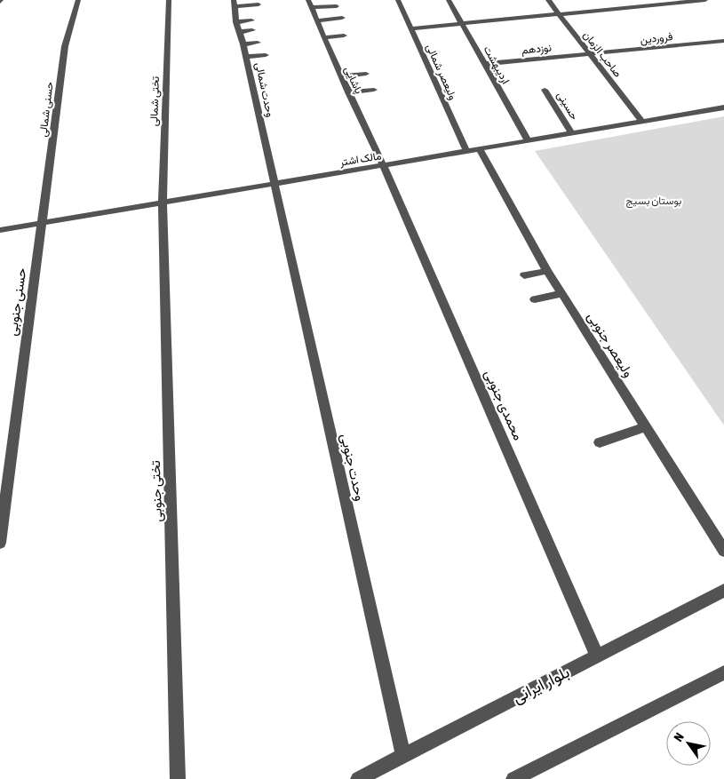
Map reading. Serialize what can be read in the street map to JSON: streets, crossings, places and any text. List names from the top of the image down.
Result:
{
  "streets": {
    "street": [
      "فروردین",
      "نوزدهم",
      "صاحب الزمان",
      "اردیبهشت",
      "ولیعصر شمالی",
      "پاشایی",
      "وحدت شمالی",
      "تختی شمالی",
      "حسینی",
      "حسنی شمالی",
      "مالک اشتر",
      "حسنی جنوبی",
      "ولیعصر جنوبی",
      "محمدی جنوبی",
      "وحدت جنوبی",
      "تختی جنوبی",
      "بلوار ایرانی"
    ]
  },
  "crossings": [
    ["فروردین", "نوزدهم"],
    ["فروردین", "صاحب الزمان"],
    ["نوزدهم", "صاحب الزمان"],
    ["نوزدهم", "اردیبهشت"],
    ["صاحب الزمان", "مالک اشتر"],
    ["اردیبهشت", "مالک اشتر"],
    ["ولیعصر شمالی", "مالک اشتر"],
    ["پاشایی", "مالک اشتر"],
    ["پاشایی", "محمدی جنوبی"],
    ["وحدت شمالی", "مالک اشتر"],
    ["وحدت شمالی", "وحدت جنوبی"],
    ["تختی شمالی", "مالک اشتر"],
    ["تختی شمالی", "تختی جنوبی"],
    ["حسینی", "مالک اشتر"],
    ["حسنی شمالی", "مالک اشتر"],
    ["حسنی شمالی", "حسنی جنوبی"],
    ["مالک اشتر", "حسنی جنوبی"],
    ["مالک اشتر", "ولیعصر جنوبی"],
    ["مالک اشتر", "محمدی جنوبی"],
    ["مالک اشتر", "وحدت جنوبی"],
    ["مالک اشتر", "تختی جنوبی"],
    ["محمدی جنوبی", "بلوار ایرانی"],
    ["وحدت جنوبی", "بلوار ایرانی"]
  ],
  "parks": ["بوستان بسیج"],
  "north": "top left"
}
